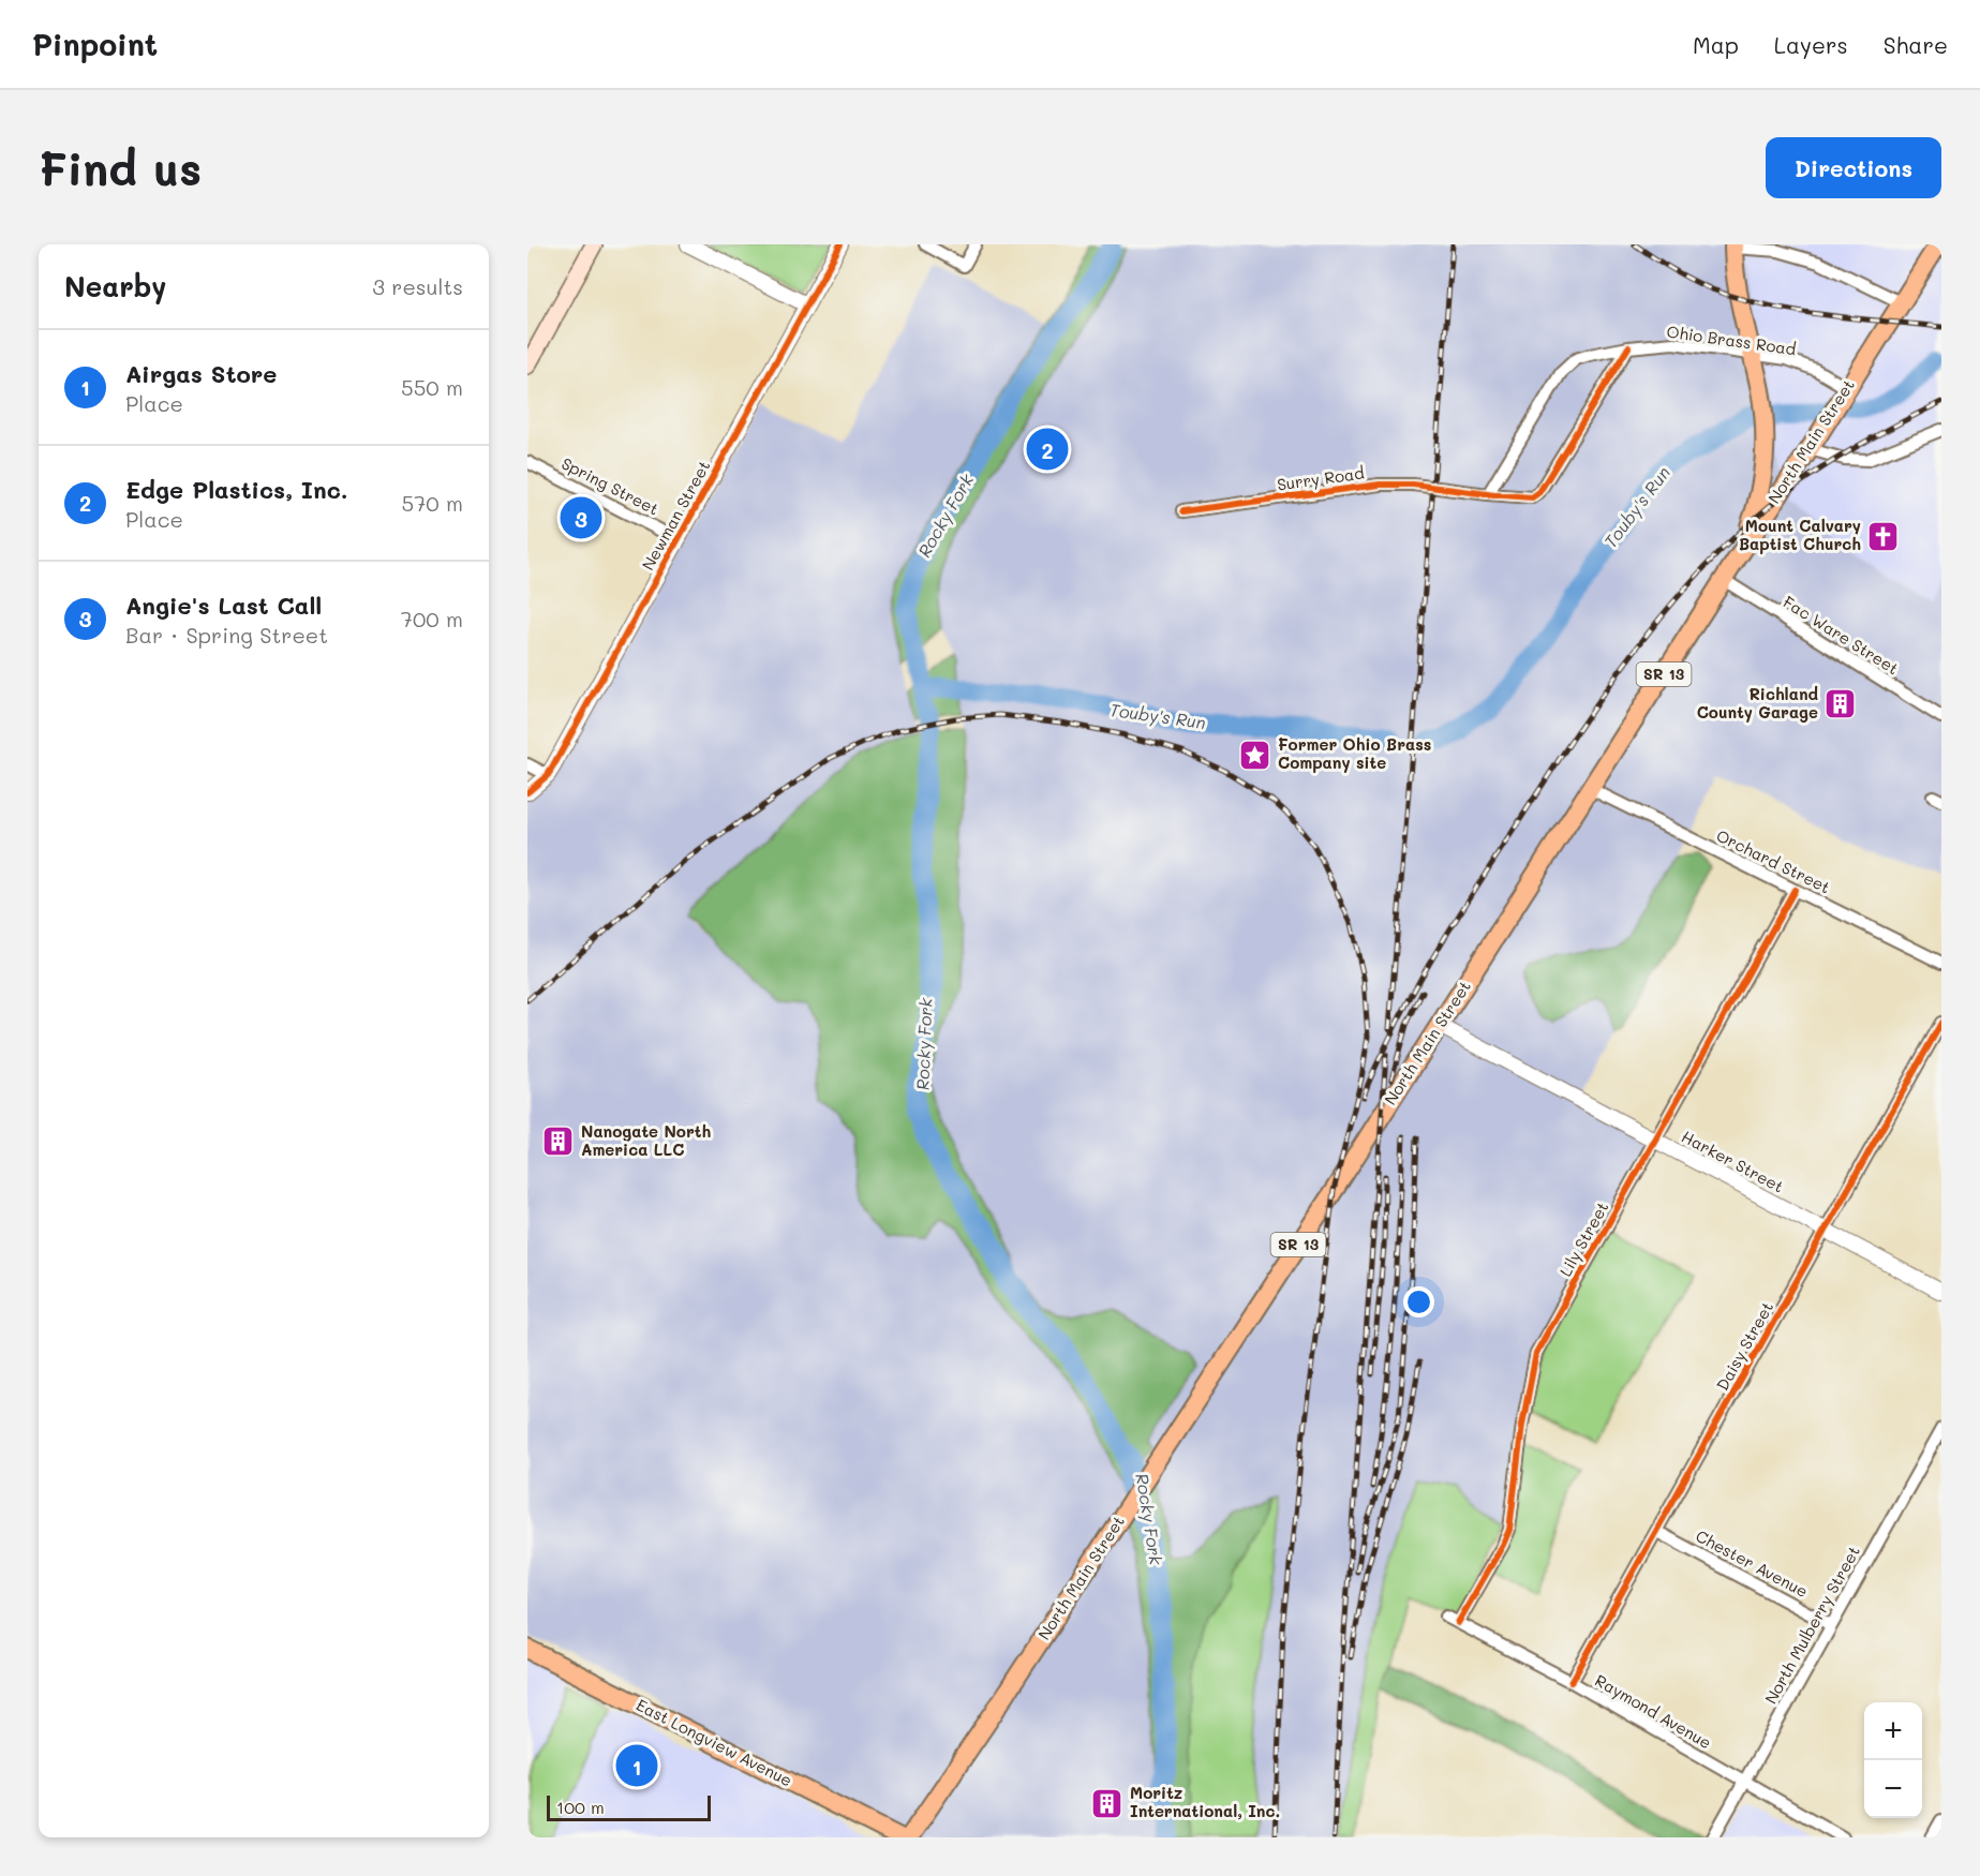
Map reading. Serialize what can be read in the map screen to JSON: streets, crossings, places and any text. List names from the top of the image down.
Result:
{
  "streets": {
    "main road": ["North Main Street", "SR 13", "East Longview Avenue"],
    "street": [
      "Ohio Brass Road",
      "Surry Road",
      "Spring Street",
      "Newman Street",
      "Fac Ware Street",
      "Orchard Street",
      "Harker Street",
      "Lily Street",
      "Daisy Street",
      "Chester Avenue",
      "North Mulberry Street",
      "Raymond Avenue"
    ]
  },
  "crossings": [
    ["Ohio Brass Road", "North Main Street"],
    ["Ohio Brass Road", "Surry Road"],
    ["Ohio Brass Road", "SR 13"],
    ["North Main Street", "Fac Ware Street"],
    ["North Main Street", "SR 13"],
    ["North Main Street", "Orchard Street"],
    ["North Main Street", "Harker Street"],
    ["Spring Street", "Newman Street"],
    ["Orchard Street", "Lily Street"],
    ["Harker Street", "Lily Street"],
    ["Harker Street", "Daisy Street"],
    ["Lily Street", "Raymond Avenue"],
    ["Daisy Street", "Chester Avenue"],
    ["Daisy Street", "Raymond Avenue"],
    ["Chester Avenue", "North Mulberry Street"],
    ["North Mulberry Street", "Raymond Avenue"]
  ],
  "water": ["Touby's Run", "Rocky Fork"],
  "places": {
    "church": ["Mount Calvary Baptist Church"],
    "building": ["Richland County Garage", "Nanogate North America LLC", "Moritz International, Inc."],
    "place": ["Former Ohio Brass Company site"]
  },
  "scale_bar": "100 m",
  "page": {
    "header": "Pinpoint",
    "nav": ["Map", "Layers", "Share"],
    "buttons": "Directions",
    "title": "Find us",
    "heading": ["Nearby", "3 results"],
    "list": [
      {
        "mark": "1",
        "name": "Airgas Store",
        "note": "Place",
        "value": "550 m"
      },
      {
        "mark": "2",
        "name": "Edge Plastics, Inc.",
        "note": "Place",
        "value": "570 m"
      },
      {
        "mark": "3",
        "name": "Angie's Last Call",
        "note": "Bar · Spring Street",
        "value": "700 m"
      }
    ],
    "pins": ["2", "3", "1"],
    "map_buttons": ["+", "−"],
    "scale": "100 m"
  }
}
